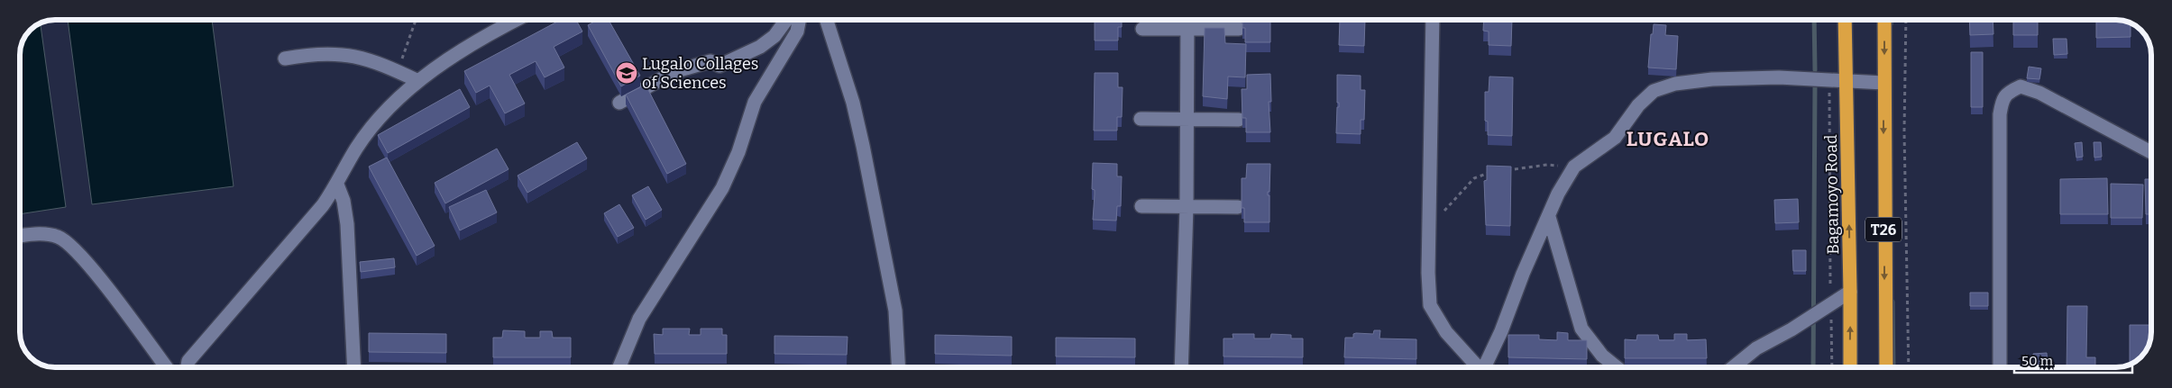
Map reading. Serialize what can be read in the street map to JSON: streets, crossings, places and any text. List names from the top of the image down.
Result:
{
  "streets": {
    "highway": ["Bagamoyo Road", "T26"]
  },
  "districts": ["LUGALO"],
  "places": {
    "school or university": ["Lugalo Collages of Sciences"]
  },
  "scale_bar": "50 m"
}
